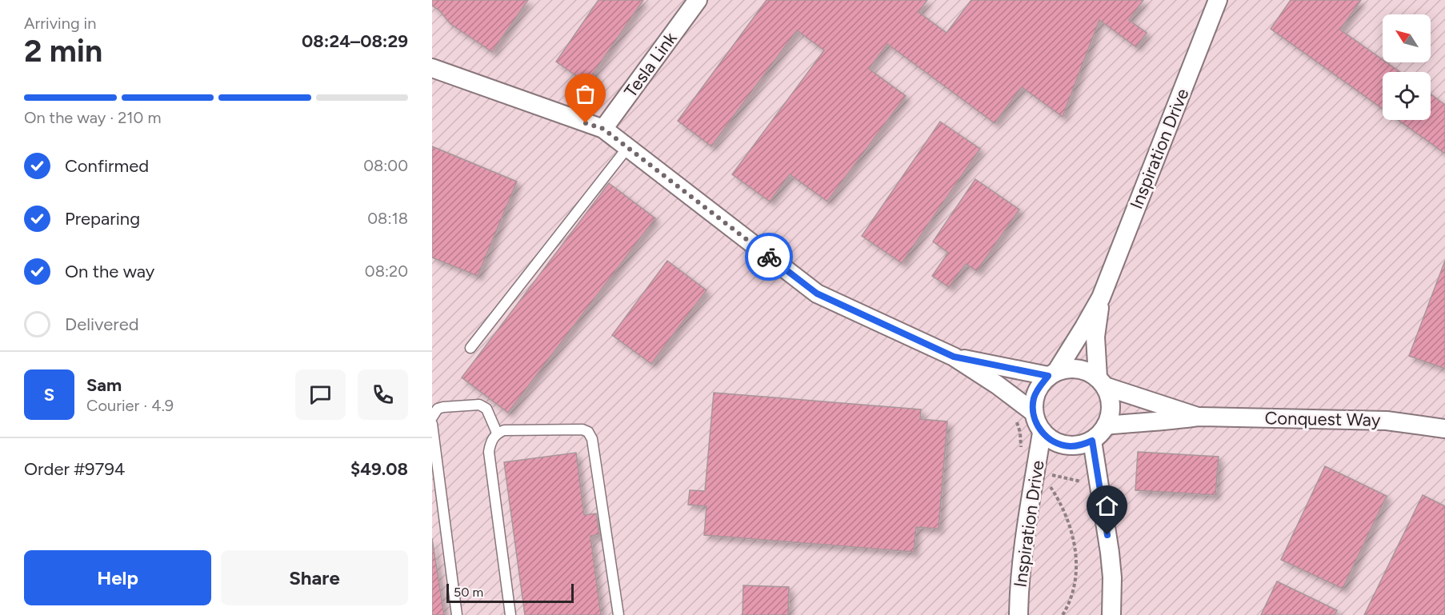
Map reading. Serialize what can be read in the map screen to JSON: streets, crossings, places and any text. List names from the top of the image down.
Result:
{
  "streets": {
    "street": ["Tesla Link", "Inspiration Drive", "Conquest Way"]
  },
  "crossings": [
    ["Inspiration Drive", "Conquest Way"]
  ],
  "scale_bar": "50 m",
  "north": "top left",
  "page": {
    "heading": ["2 min", "Arriving in", "08:24–08:29"],
    "panel": [
      "Sam",
      "Courier · 4.9",
      "Order #9794",
      "$49.08"
    ],
    "bar": "On the way · 210 m",
    "list": [
      ["Confirmed", "08:00"],
      ["Preparing", "08:18"],
      ["On the way", "08:20"],
      "Delivered"
    ],
    "round": "S",
    "buttons": ["Help", "Share"],
    "scale": "50 m"
  }
}
